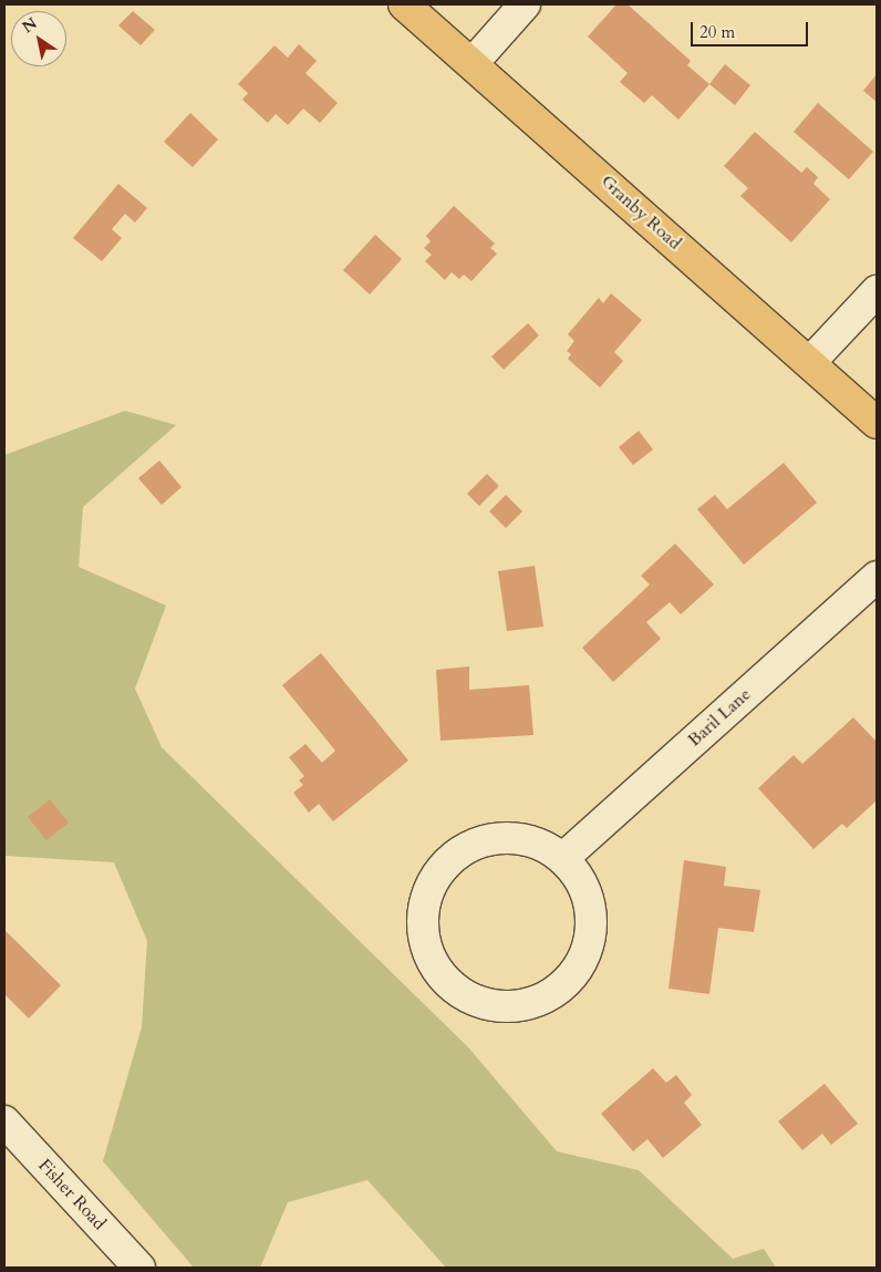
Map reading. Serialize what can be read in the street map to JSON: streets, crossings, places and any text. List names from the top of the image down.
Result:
{
  "streets": {
    "main road": ["Granby Road"],
    "street": ["Baril Lane", "Fisher Road"]
  },
  "scale_bar": "20 m",
  "north": "top left"
}
